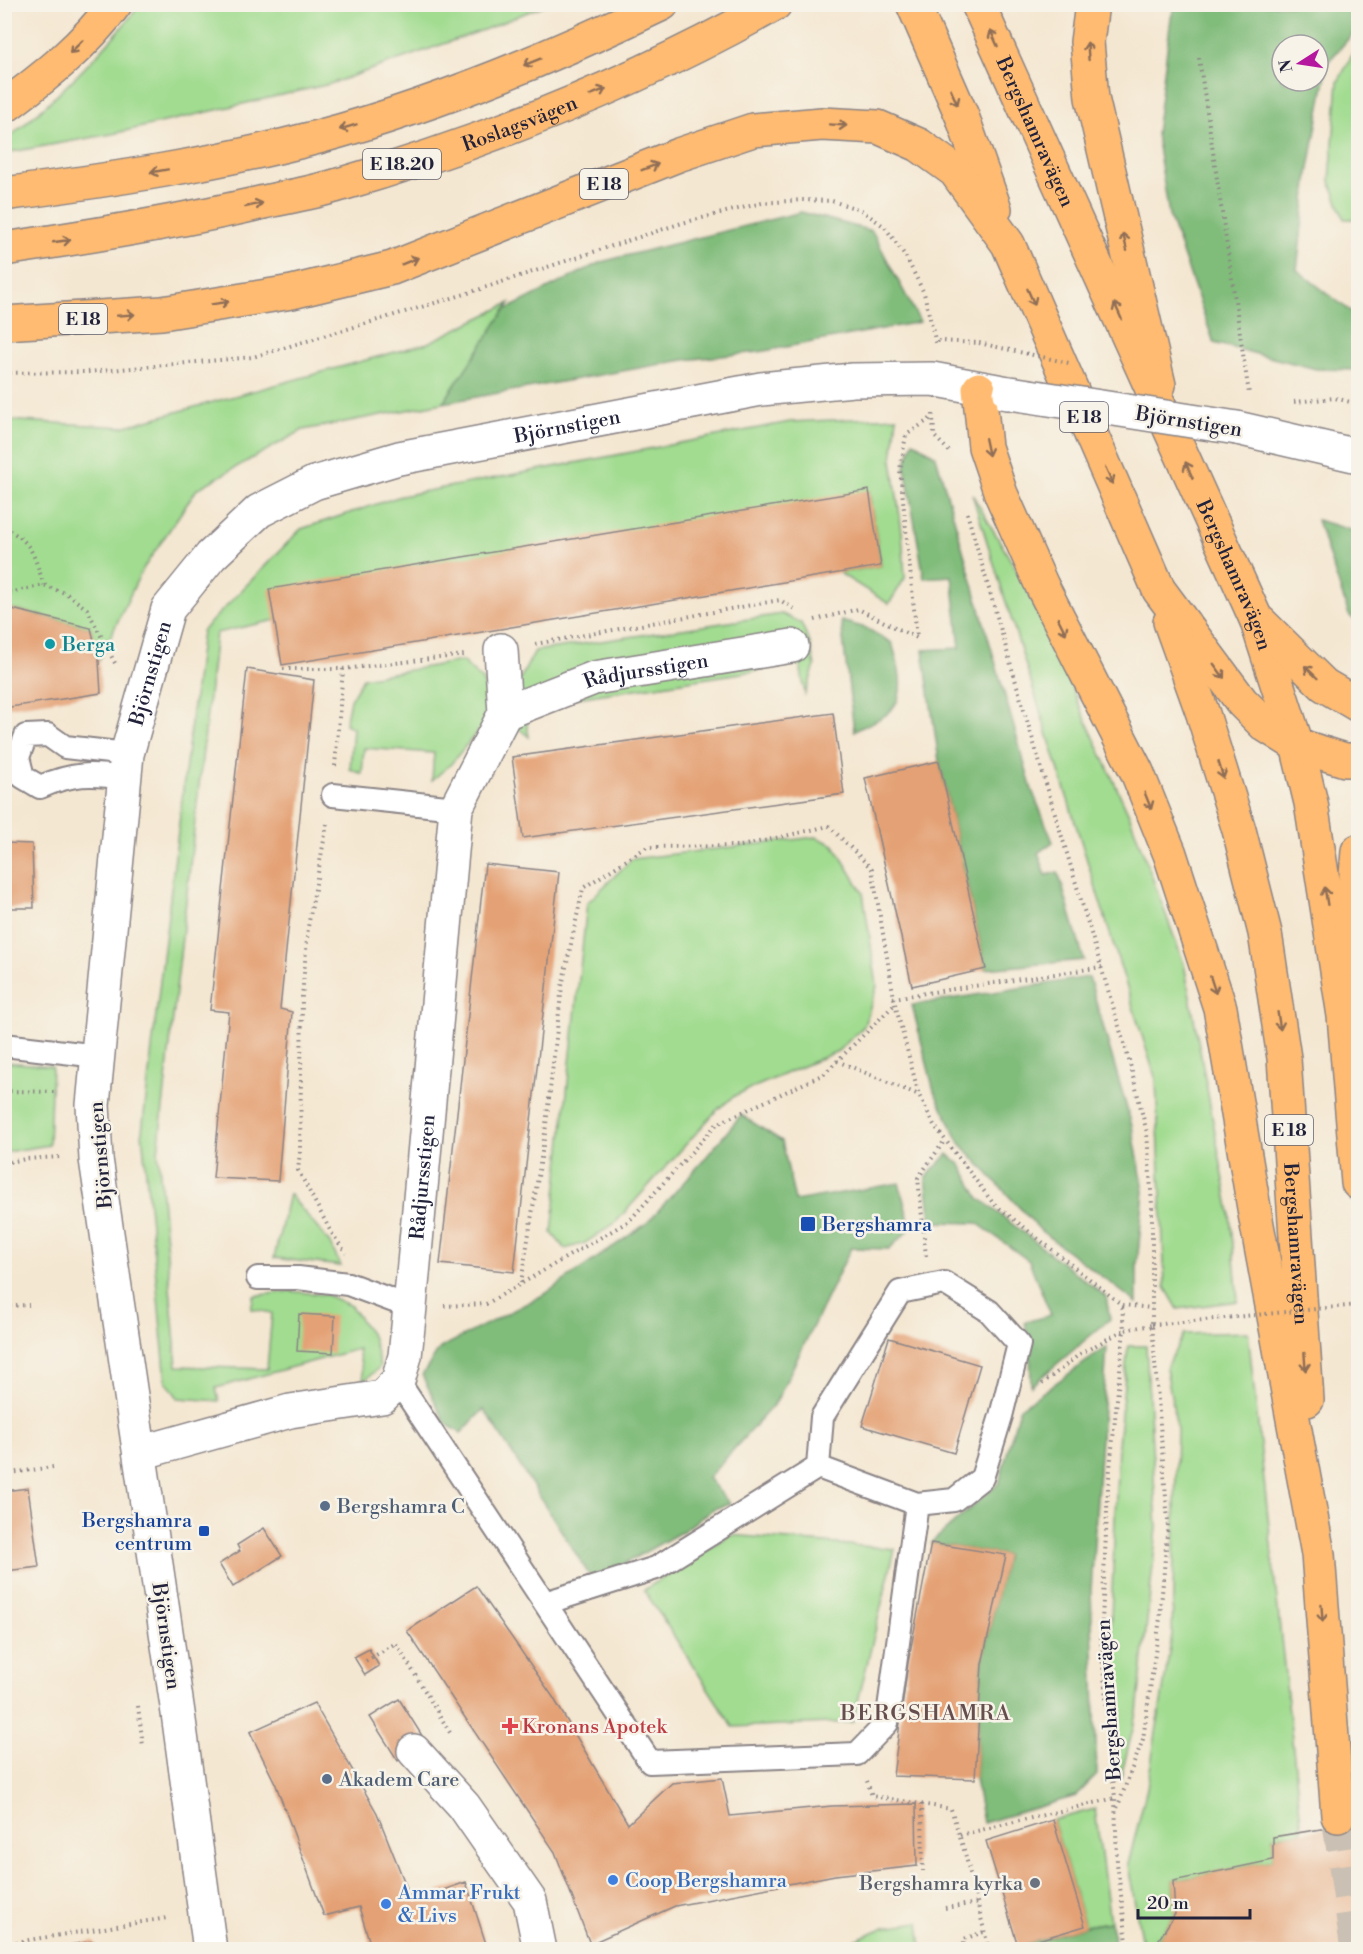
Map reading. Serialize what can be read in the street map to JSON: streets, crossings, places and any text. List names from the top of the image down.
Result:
{
  "streets": {
    "main road": [
      "Roslagsvägen",
      "Bergshamravägen",
      "E 18.20",
      "E 18"
    ],
    "street": ["Björnstigen", "Rådjursstigen"]
  },
  "crossings": [
    ["Bergshamravägen", "E 18"]
  ],
  "districts": ["BERGSHAMRA"],
  "places": {
    "other": [
      "Berga",
      "Bergshamra C",
      "Akadem Care",
      "Coop Bergshamra",
      "Bergshamra kyrka",
      "Ammar Frukt & Livs"
    ],
    "transit": ["Bergshamra", "Bergshamra centrum"],
    "health": ["Kronans Apotek"]
  },
  "scale_bar": "20 m",
  "north": "left"
}
